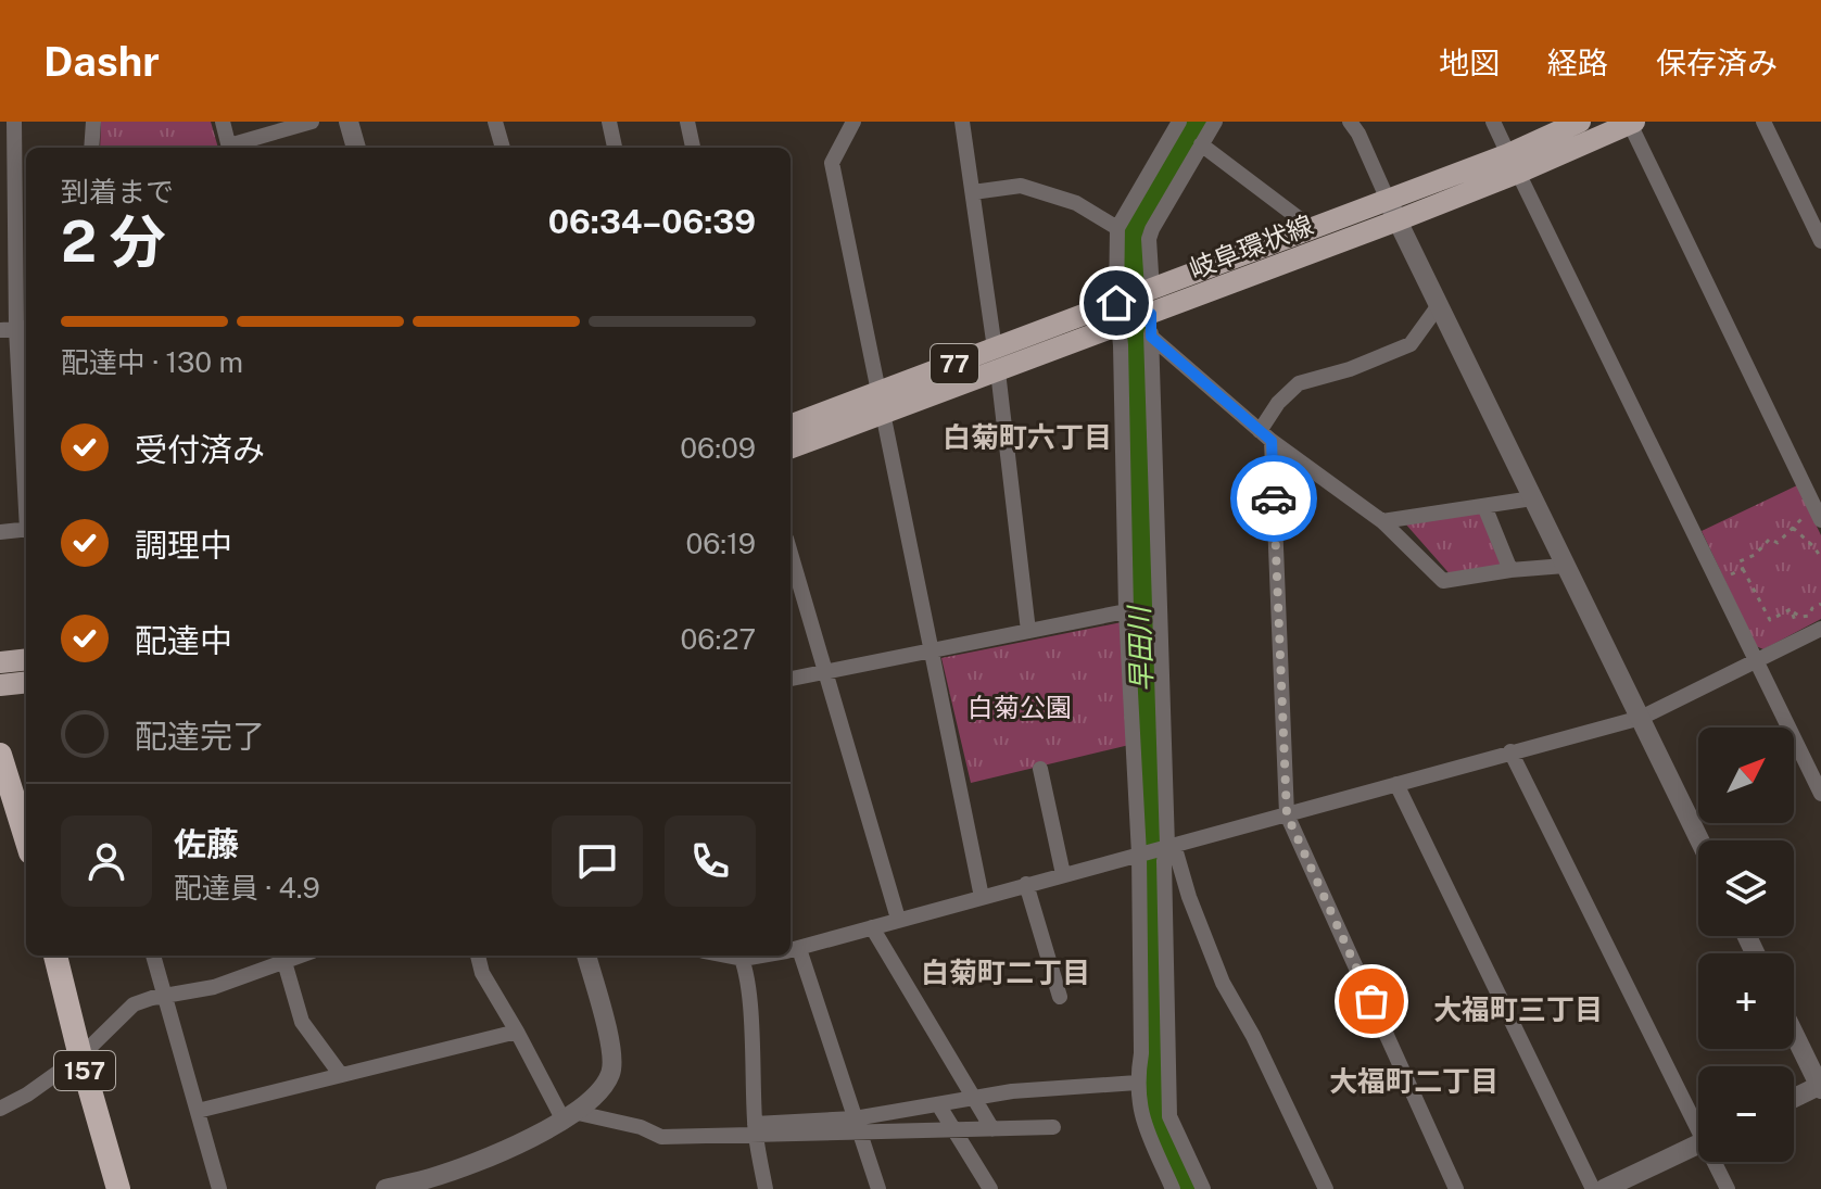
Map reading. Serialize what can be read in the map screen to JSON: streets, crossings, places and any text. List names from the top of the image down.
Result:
{
  "streets": {
    "highway": ["157"],
    "main road": ["岐阜環状線", "77"]
  },
  "districts": [
    "白菊町六丁目",
    "白菊町二丁目",
    "大福町三丁目",
    "大福町二丁目"
  ],
  "water": ["早田川"],
  "parks": ["白菊公園"],
  "north": "top right",
  "page": {
    "header": "Dashr",
    "nav": ["地図", "経路", "保存済み"],
    "heading": ["2 分", "到着まで", "06:34–06:39"],
    "panel": ["佐藤", "配達員 · 4.9"],
    "bar": "配達中 · 130 m",
    "list": [
      ["受付済み", "06:09"],
      ["調理中", "06:19"],
      ["配達中", "06:27"],
      "配達完了"
    ],
    "map_buttons": ["+", "−"]
  }
}
